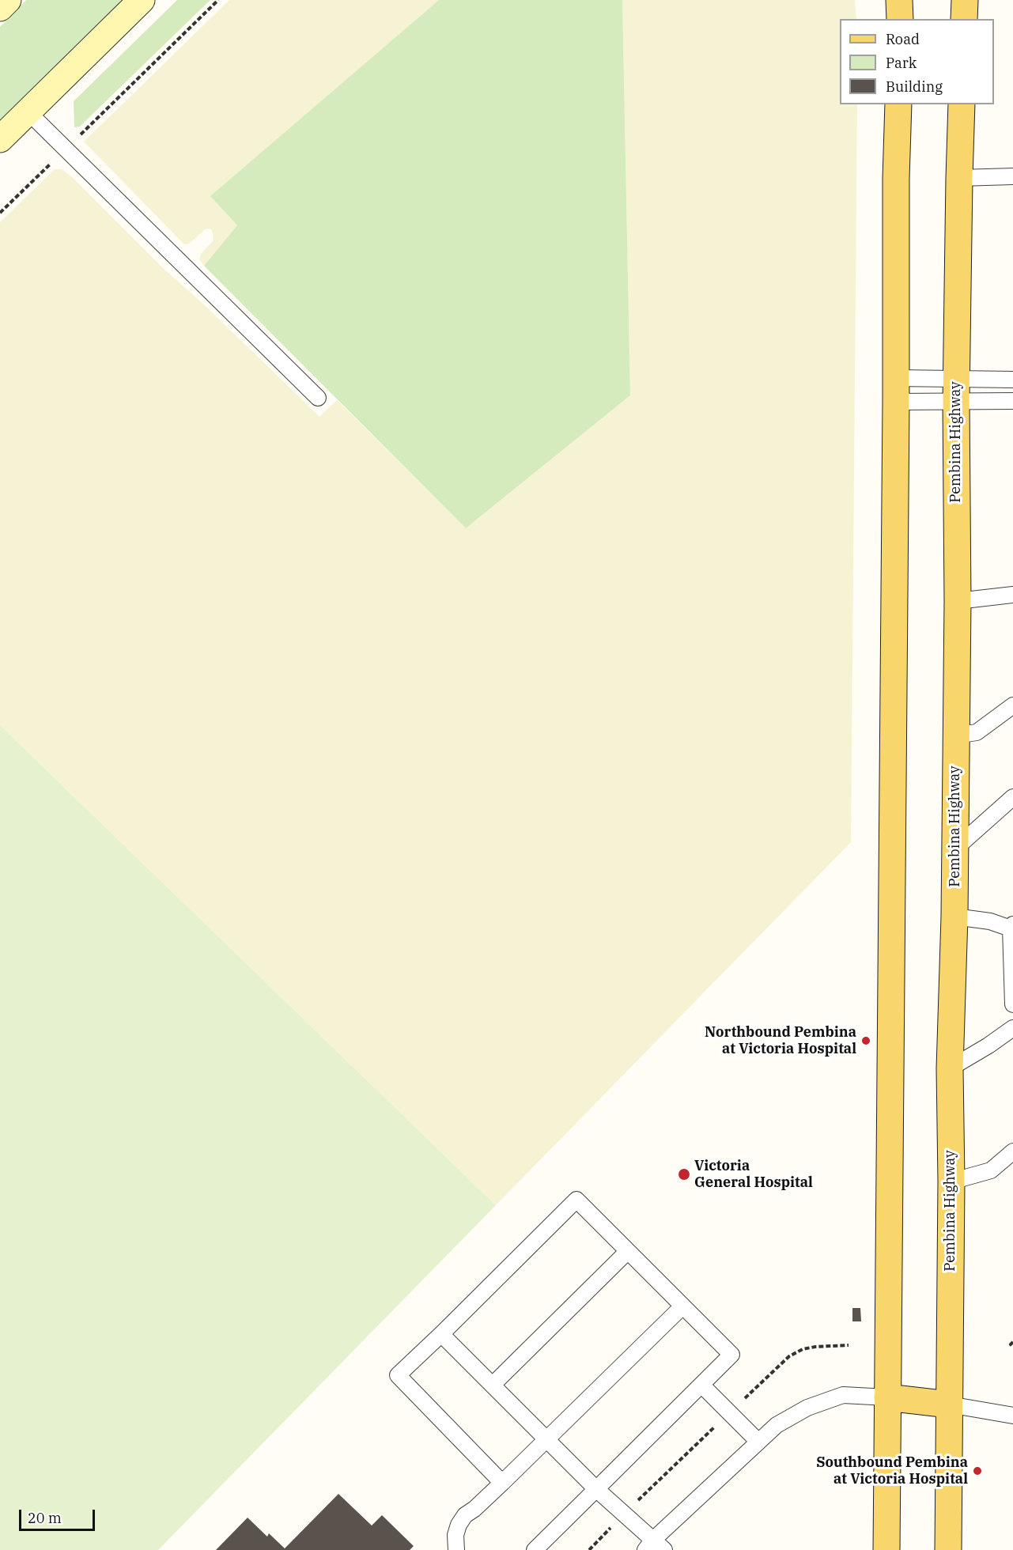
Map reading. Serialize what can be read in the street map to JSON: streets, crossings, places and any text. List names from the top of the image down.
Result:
{
  "streets": {
    "main road": ["Pembina Highway"]
  },
  "places": ["Northbound Pembina at Victoria Hospital", "Victoria General Hospital", "Southbound Pembina at Victoria Hospital"],
  "legend": ["Road", "Park", "Building"],
  "scale_bar": "20 m"
}
